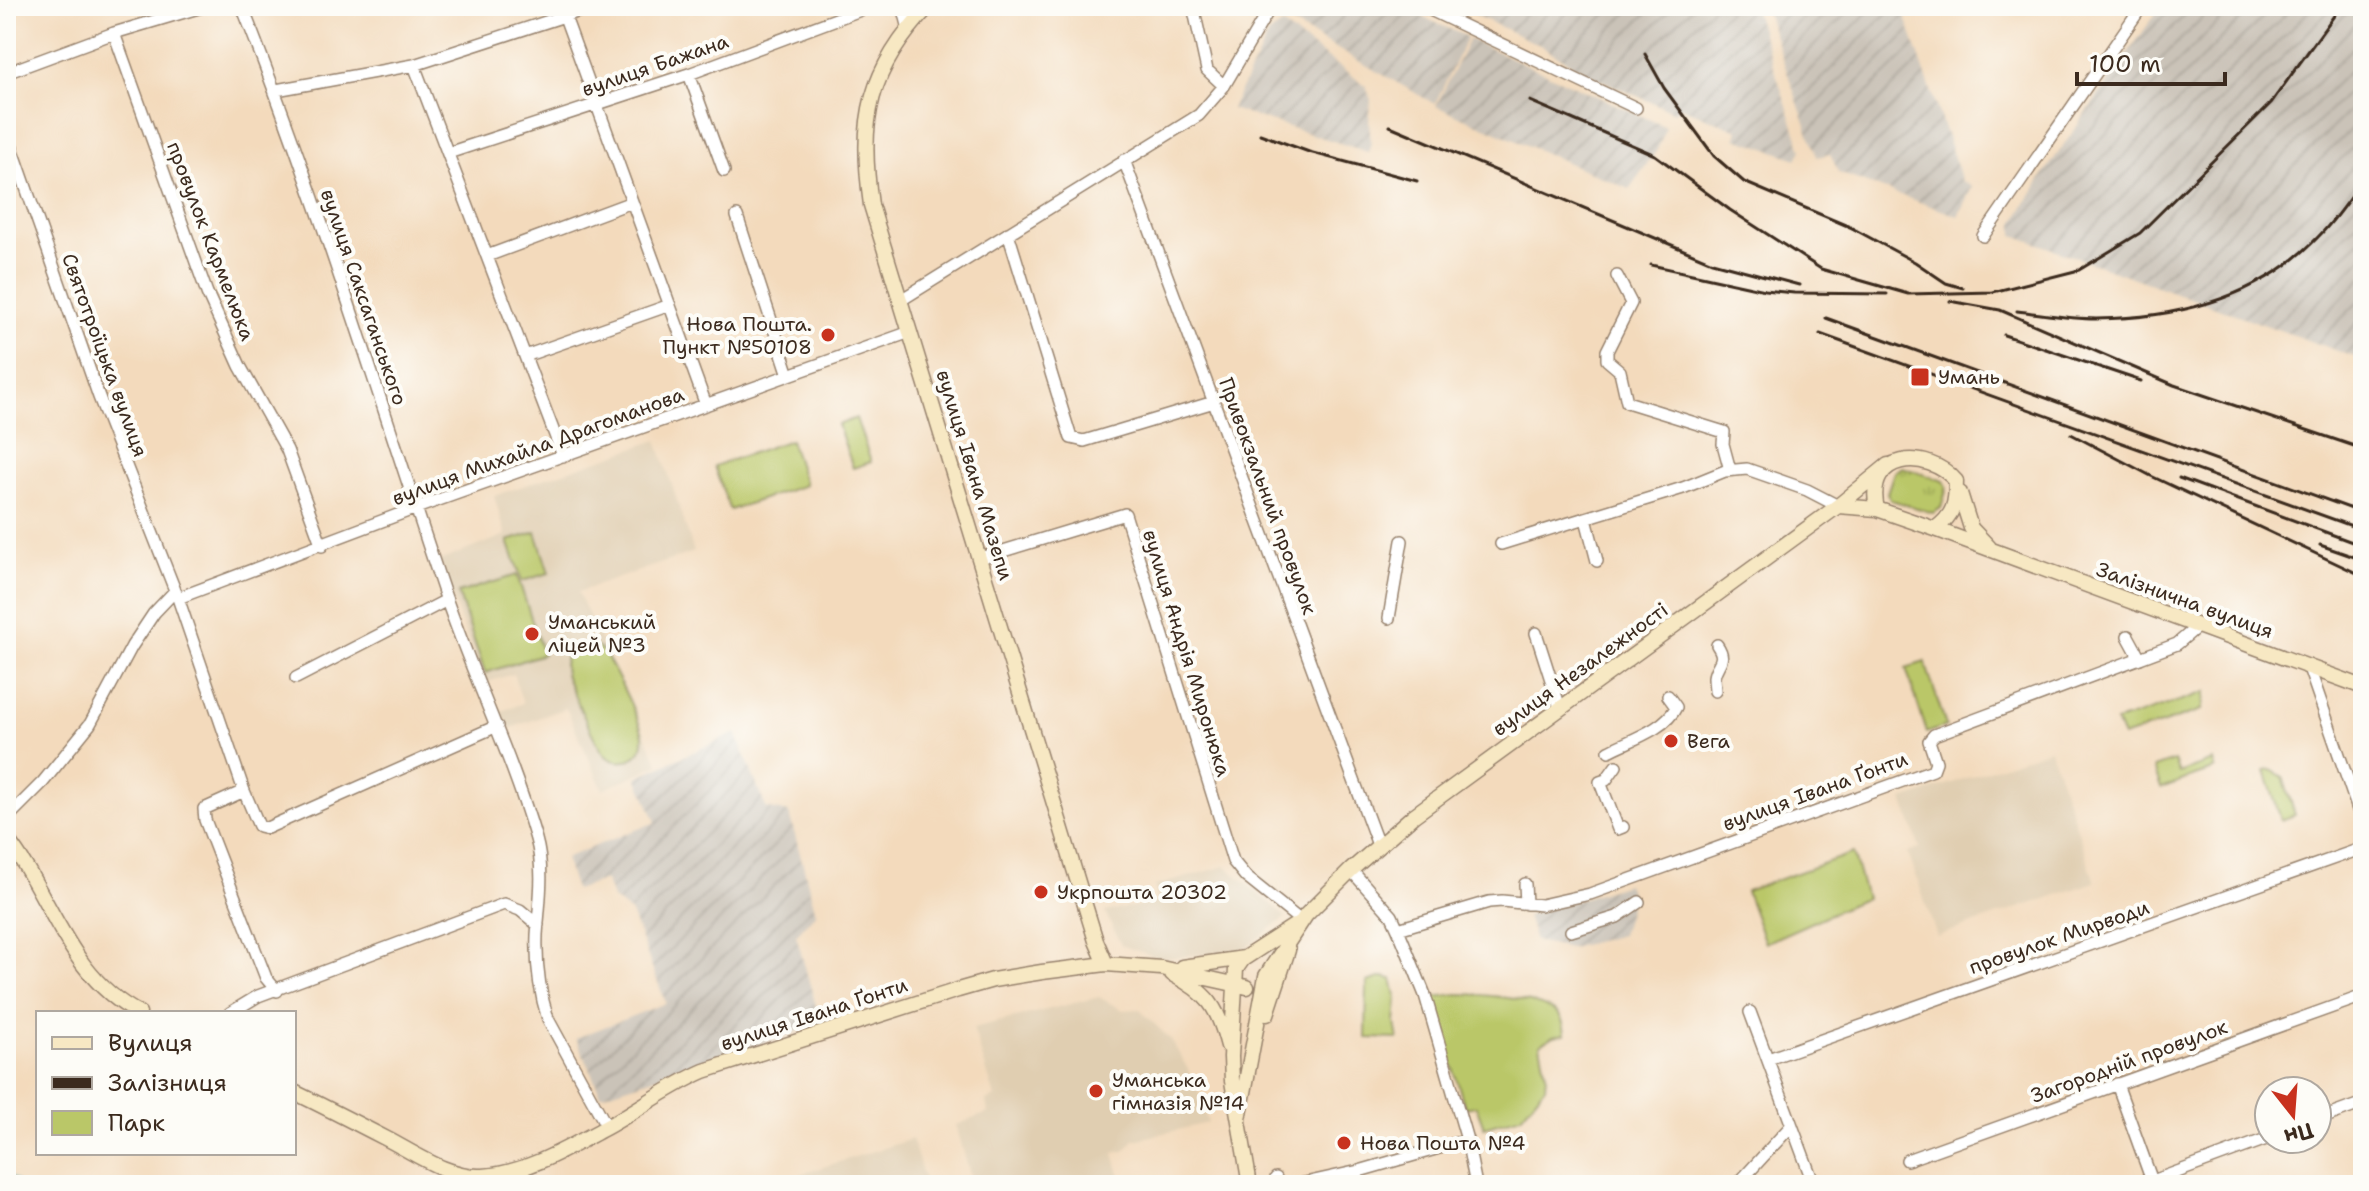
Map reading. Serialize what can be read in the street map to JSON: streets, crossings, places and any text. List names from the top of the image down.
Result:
{
  "streets": {
    "main road": [
      "вулиця Івана Мазепи",
      "Залізнична вулиця",
      "вулиця Незалежності",
      "вулиця Івана Ґонти"
    ],
    "street": [
      "вулиця Бажана",
      "провулок Кармелюка",
      "вулиця Саксаганського",
      "Святотроїцька вулиця",
      "вулиця Михайла Драгоманова",
      "Привокзальний провулок",
      "вулиця Андрія Миронюка",
      "провулок Мирводи",
      "Загородній провулок"
    ]
  },
  "crossings": [
    ["провулок Кармелюка", "вулиця Михайла Драгоманова"],
    ["вулиця Саксаганського", "Святотроїцька вулиця"],
    ["вулиця Саксаганського", "вулиця Михайла Драгоманова"],
    ["вулиця Саксаганського", "вулиця Івана Ґонти"],
    ["Святотроїцька вулиця", "вулиця Михайла Драгоманова"],
    ["вулиця Михайла Драгоманова", "вулиця Івана Мазепи"],
    ["вулиця Івана Мазепи", "вулиця Андрія Миронюка"],
    ["вулиця Івана Мазепи", "вулиця Івана Ґонти"],
    ["Привокзальний провулок", "вулиця Незалежності"],
    ["Залізнична вулиця", "вулиця Івана Ґонти"],
    ["вулиця Андрія Миронюка", "вулиця Незалежності"],
    ["вулиця Незалежності", "вулиця Івана Ґонти"]
  ],
  "places": {
    "other": [
      "Нова Пошта. Пункт №50108",
      "Уманський ліцей №3",
      "Вега",
      "Укрпошта 20302",
      "Уманська гімназія №14",
      "Нова Пошта №4"
    ],
    "transit": ["Умань"]
  },
  "legend": ["Вулиця", "Залізниця", "Парк"],
  "scale_bar": "100 m",
  "north": "bottom"
}
